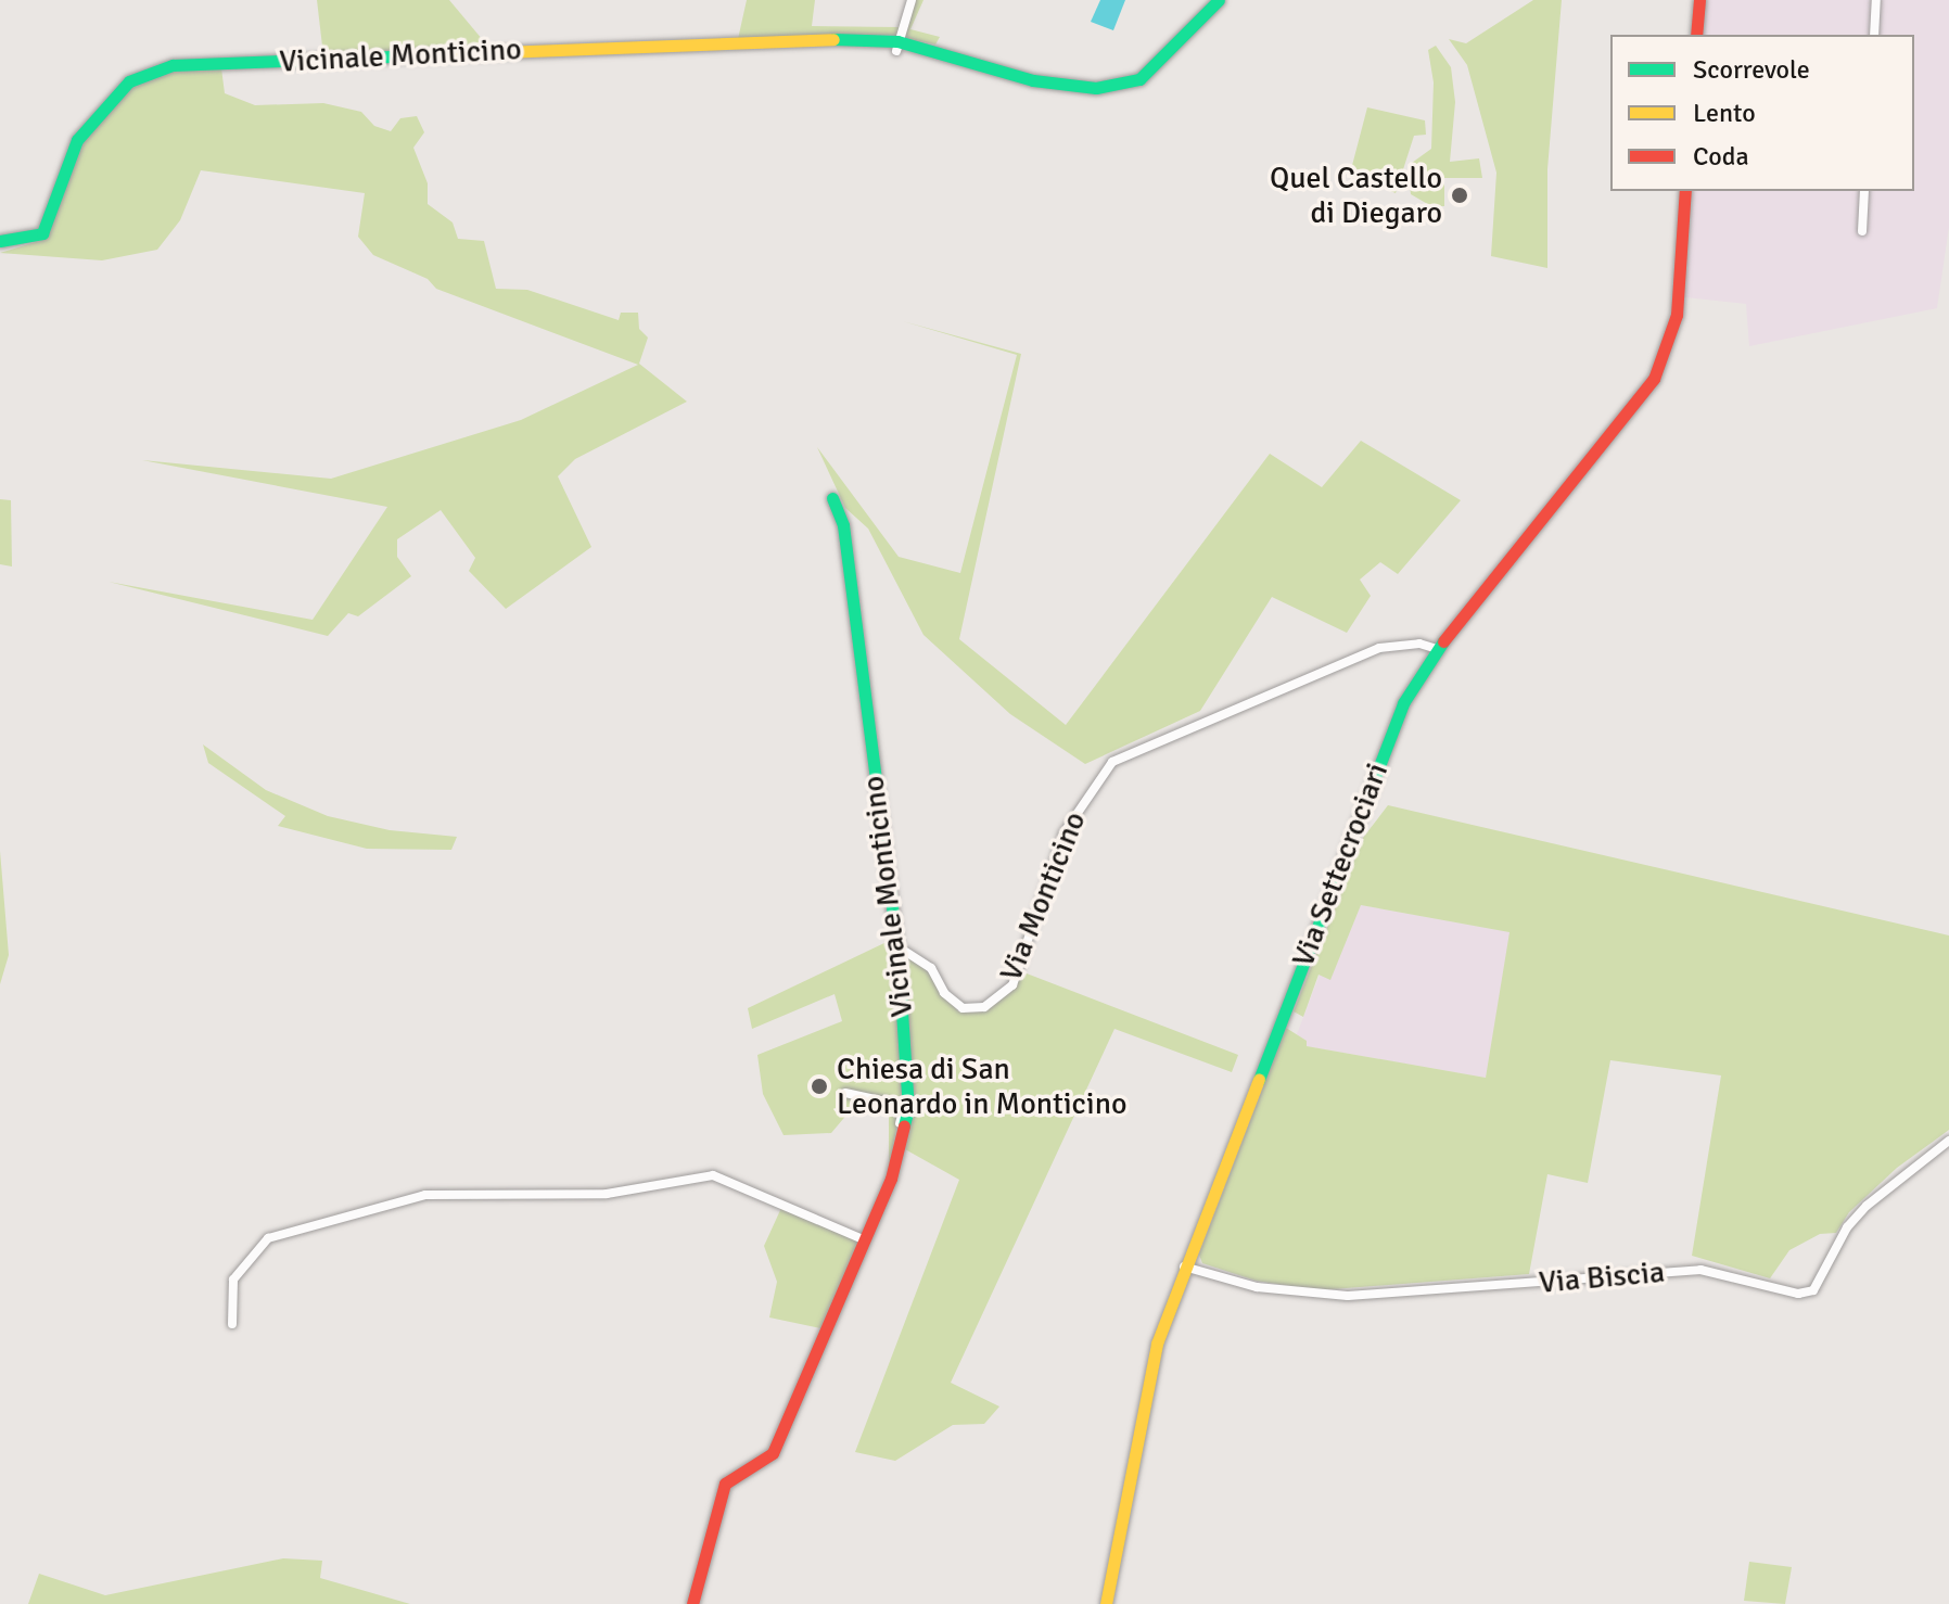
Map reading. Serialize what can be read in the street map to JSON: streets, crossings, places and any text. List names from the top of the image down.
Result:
{
  "streets": {
    "street": [
      "Vicinale Monticino",
      "Via Settecrociari",
      "Via Monticino",
      "Via Biscia"
    ]
  },
  "crossings": [
    ["Vicinale Monticino", "Via Monticino"],
    ["Via Settecrociari", "Via Monticino"],
    ["Via Settecrociari", "Via Biscia"]
  ],
  "places": ["Quel Castello di Diegaro", "Chiesa di San Leonardo in Monticino"],
  "legend": ["Scorrevole", "Lento", "Coda"]
}
